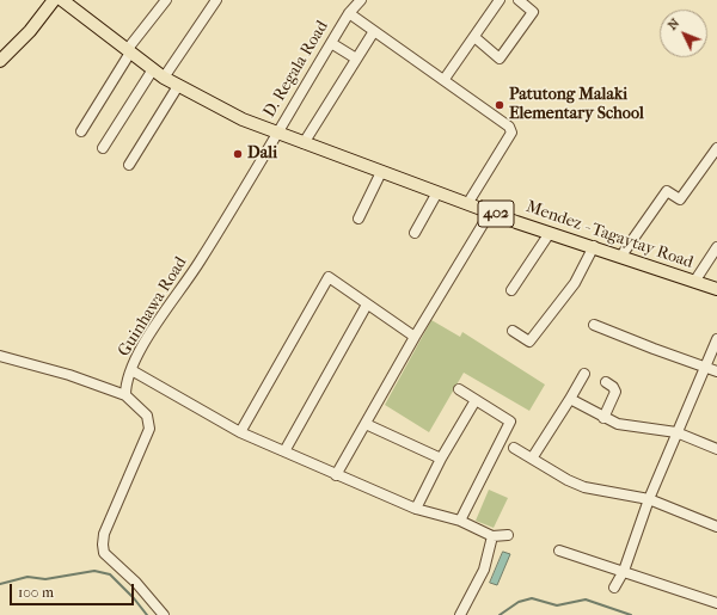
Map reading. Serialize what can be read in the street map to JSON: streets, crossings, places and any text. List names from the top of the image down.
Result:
{
  "streets": {
    "main road": ["402", "Mendez - Tagaytay Road"],
    "street": ["D. Regala Road", "Guinhawa Road"]
  },
  "crossings": [
    ["D. Regala Road", "402"],
    ["D. Regala Road", "Mendez - Tagaytay Road"],
    ["D. Regala Road", "Guinhawa Road"],
    ["402", "Mendez - Tagaytay Road"],
    ["402", "Guinhawa Road"],
    ["Mendez - Tagaytay Road", "Guinhawa Road"]
  ],
  "places": ["Patutong Malaki Elementary School", "Dali"],
  "scale_bar": "100 m",
  "north": "top left"
}
